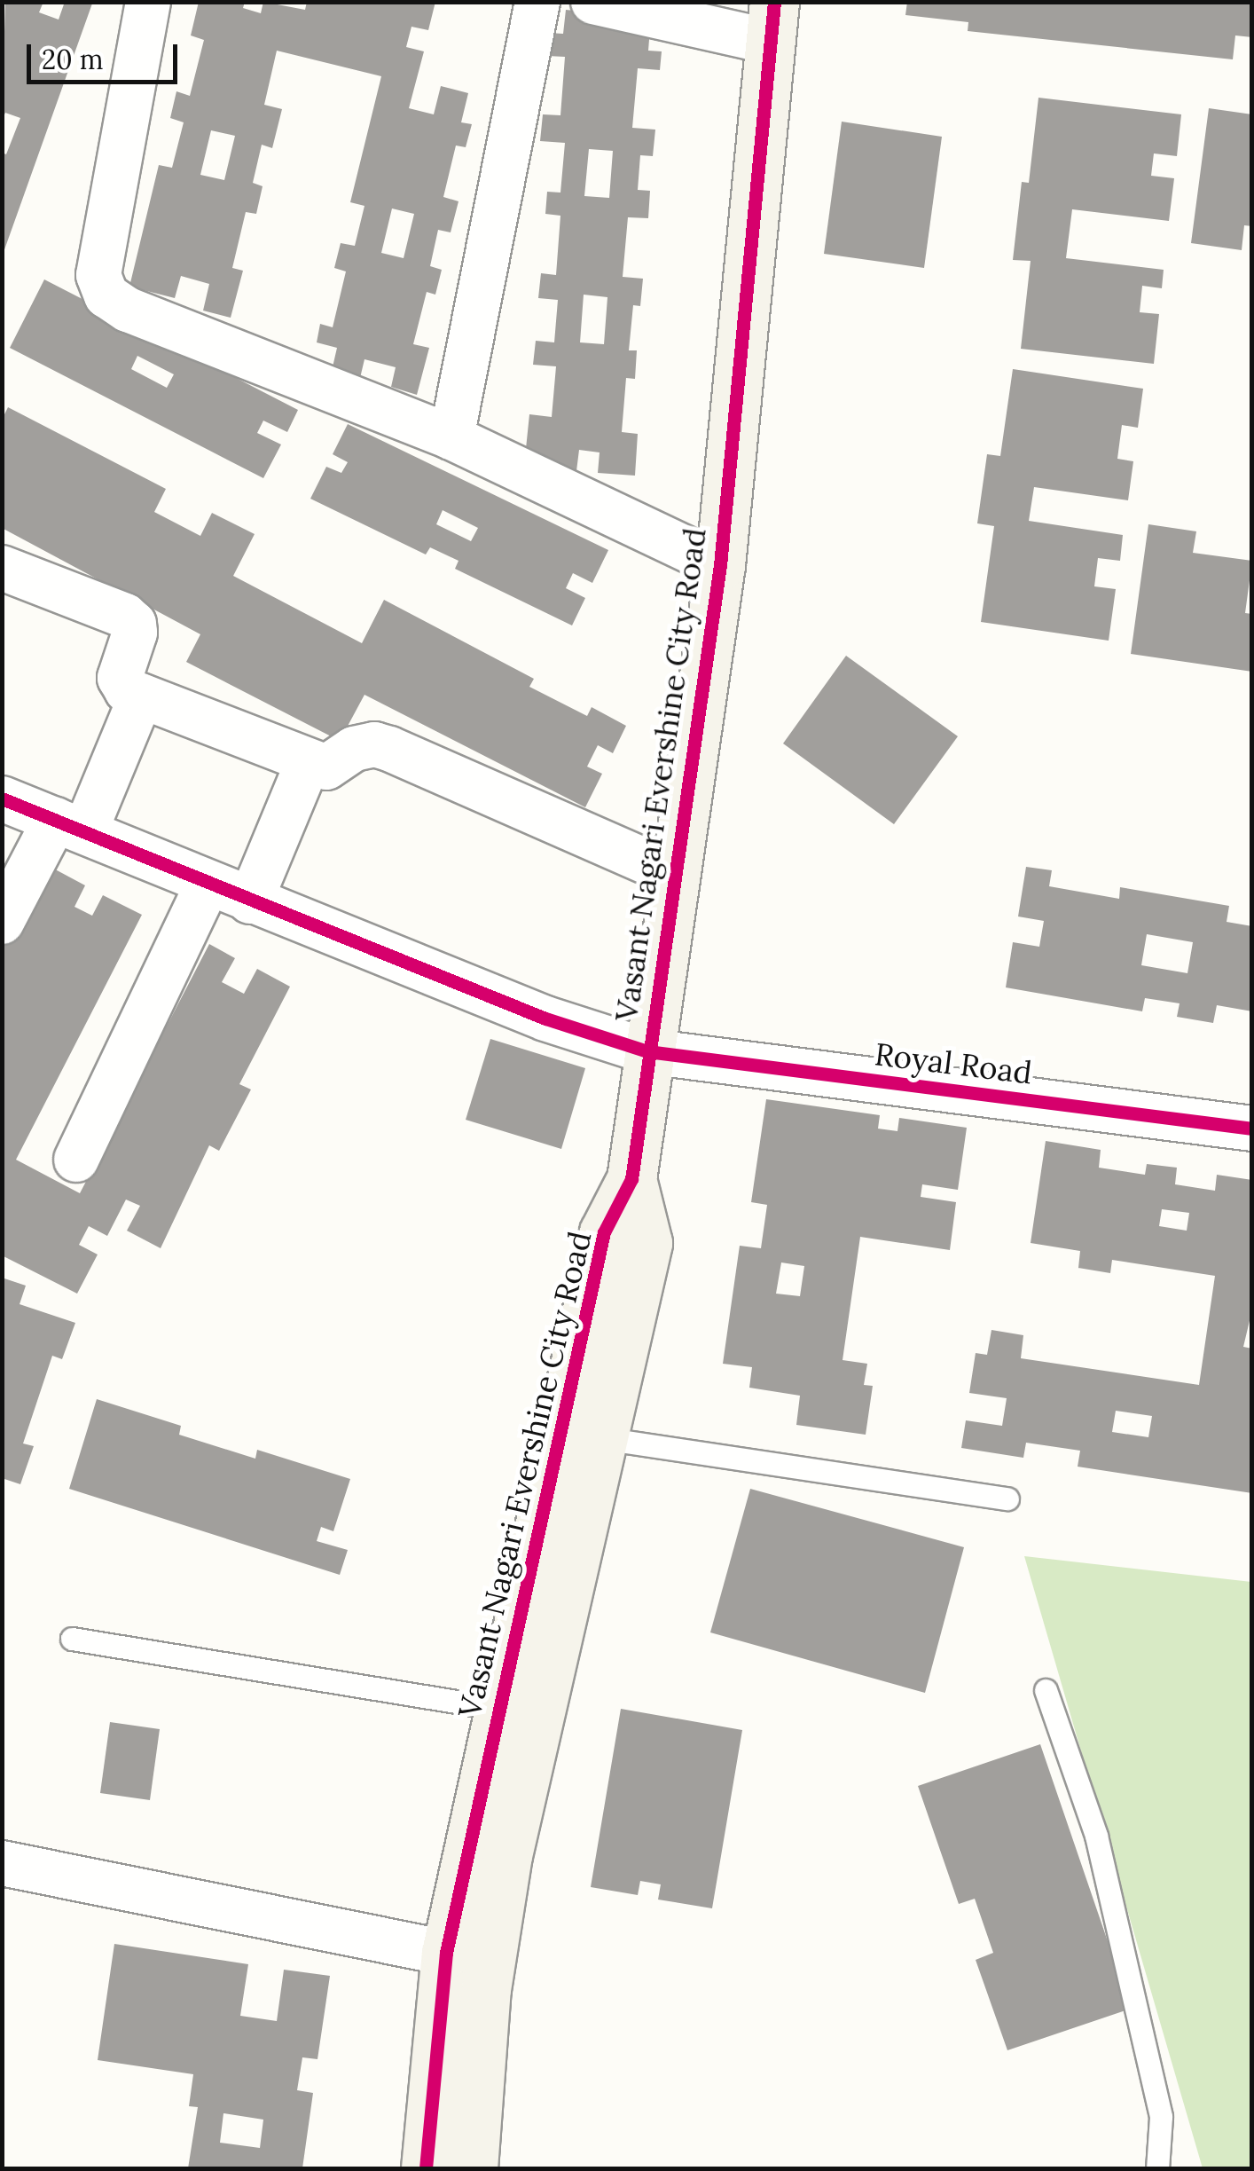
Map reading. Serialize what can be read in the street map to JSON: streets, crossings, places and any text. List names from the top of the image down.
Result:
{
  "streets": {
    "street": ["Vasant Nagari Evershine City Road", "Royal Road"]
  },
  "crossings": [
    ["Vasant Nagari Evershine City Road", "Royal Road"]
  ],
  "scale_bar": "20 m"
}
